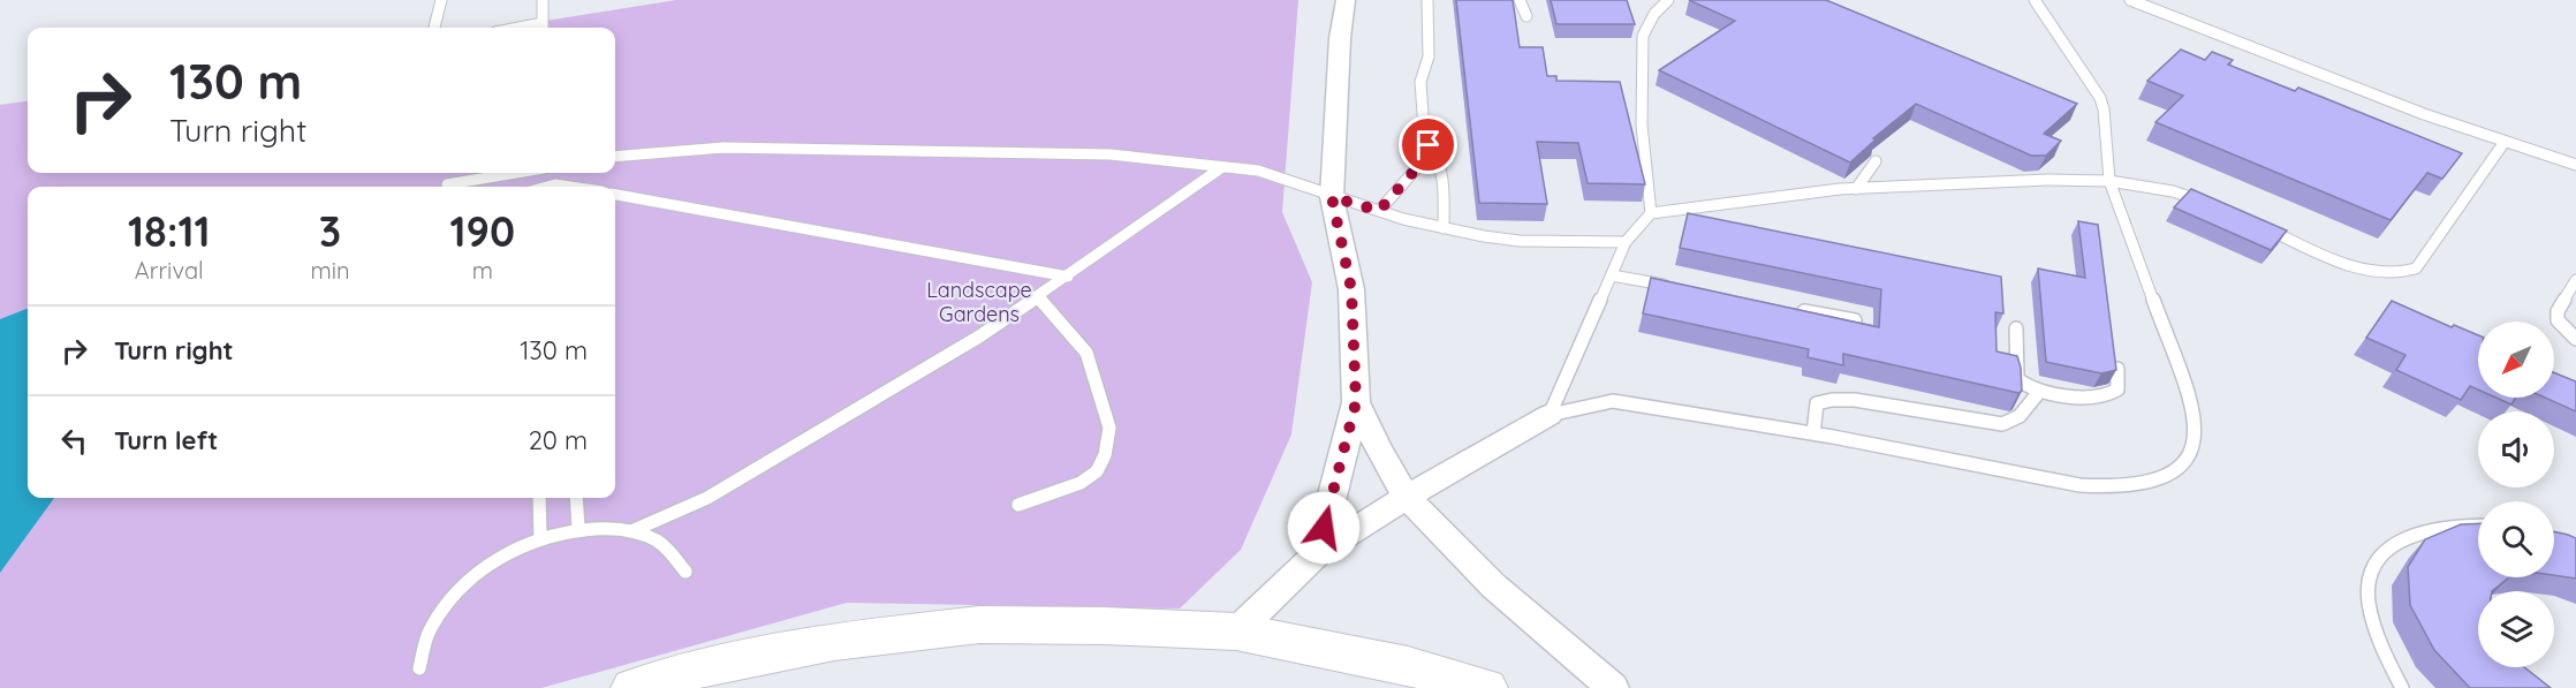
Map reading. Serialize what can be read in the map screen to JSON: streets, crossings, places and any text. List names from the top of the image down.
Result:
{
  "parks": ["Landscape Gardens"],
  "north": "bottom left",
  "page": {
    "turn": ["130 m", "Turn right"],
    "eta": [
      "18:11",
      "Arrival",
      "3",
      "min",
      "190",
      "m"
    ],
    "list": [
      {
        "name": "Turn right",
        "value": "130 m"
      },
      {
        "name": "Turn left",
        "value": "20 m"
      }
    ]
  }
}
